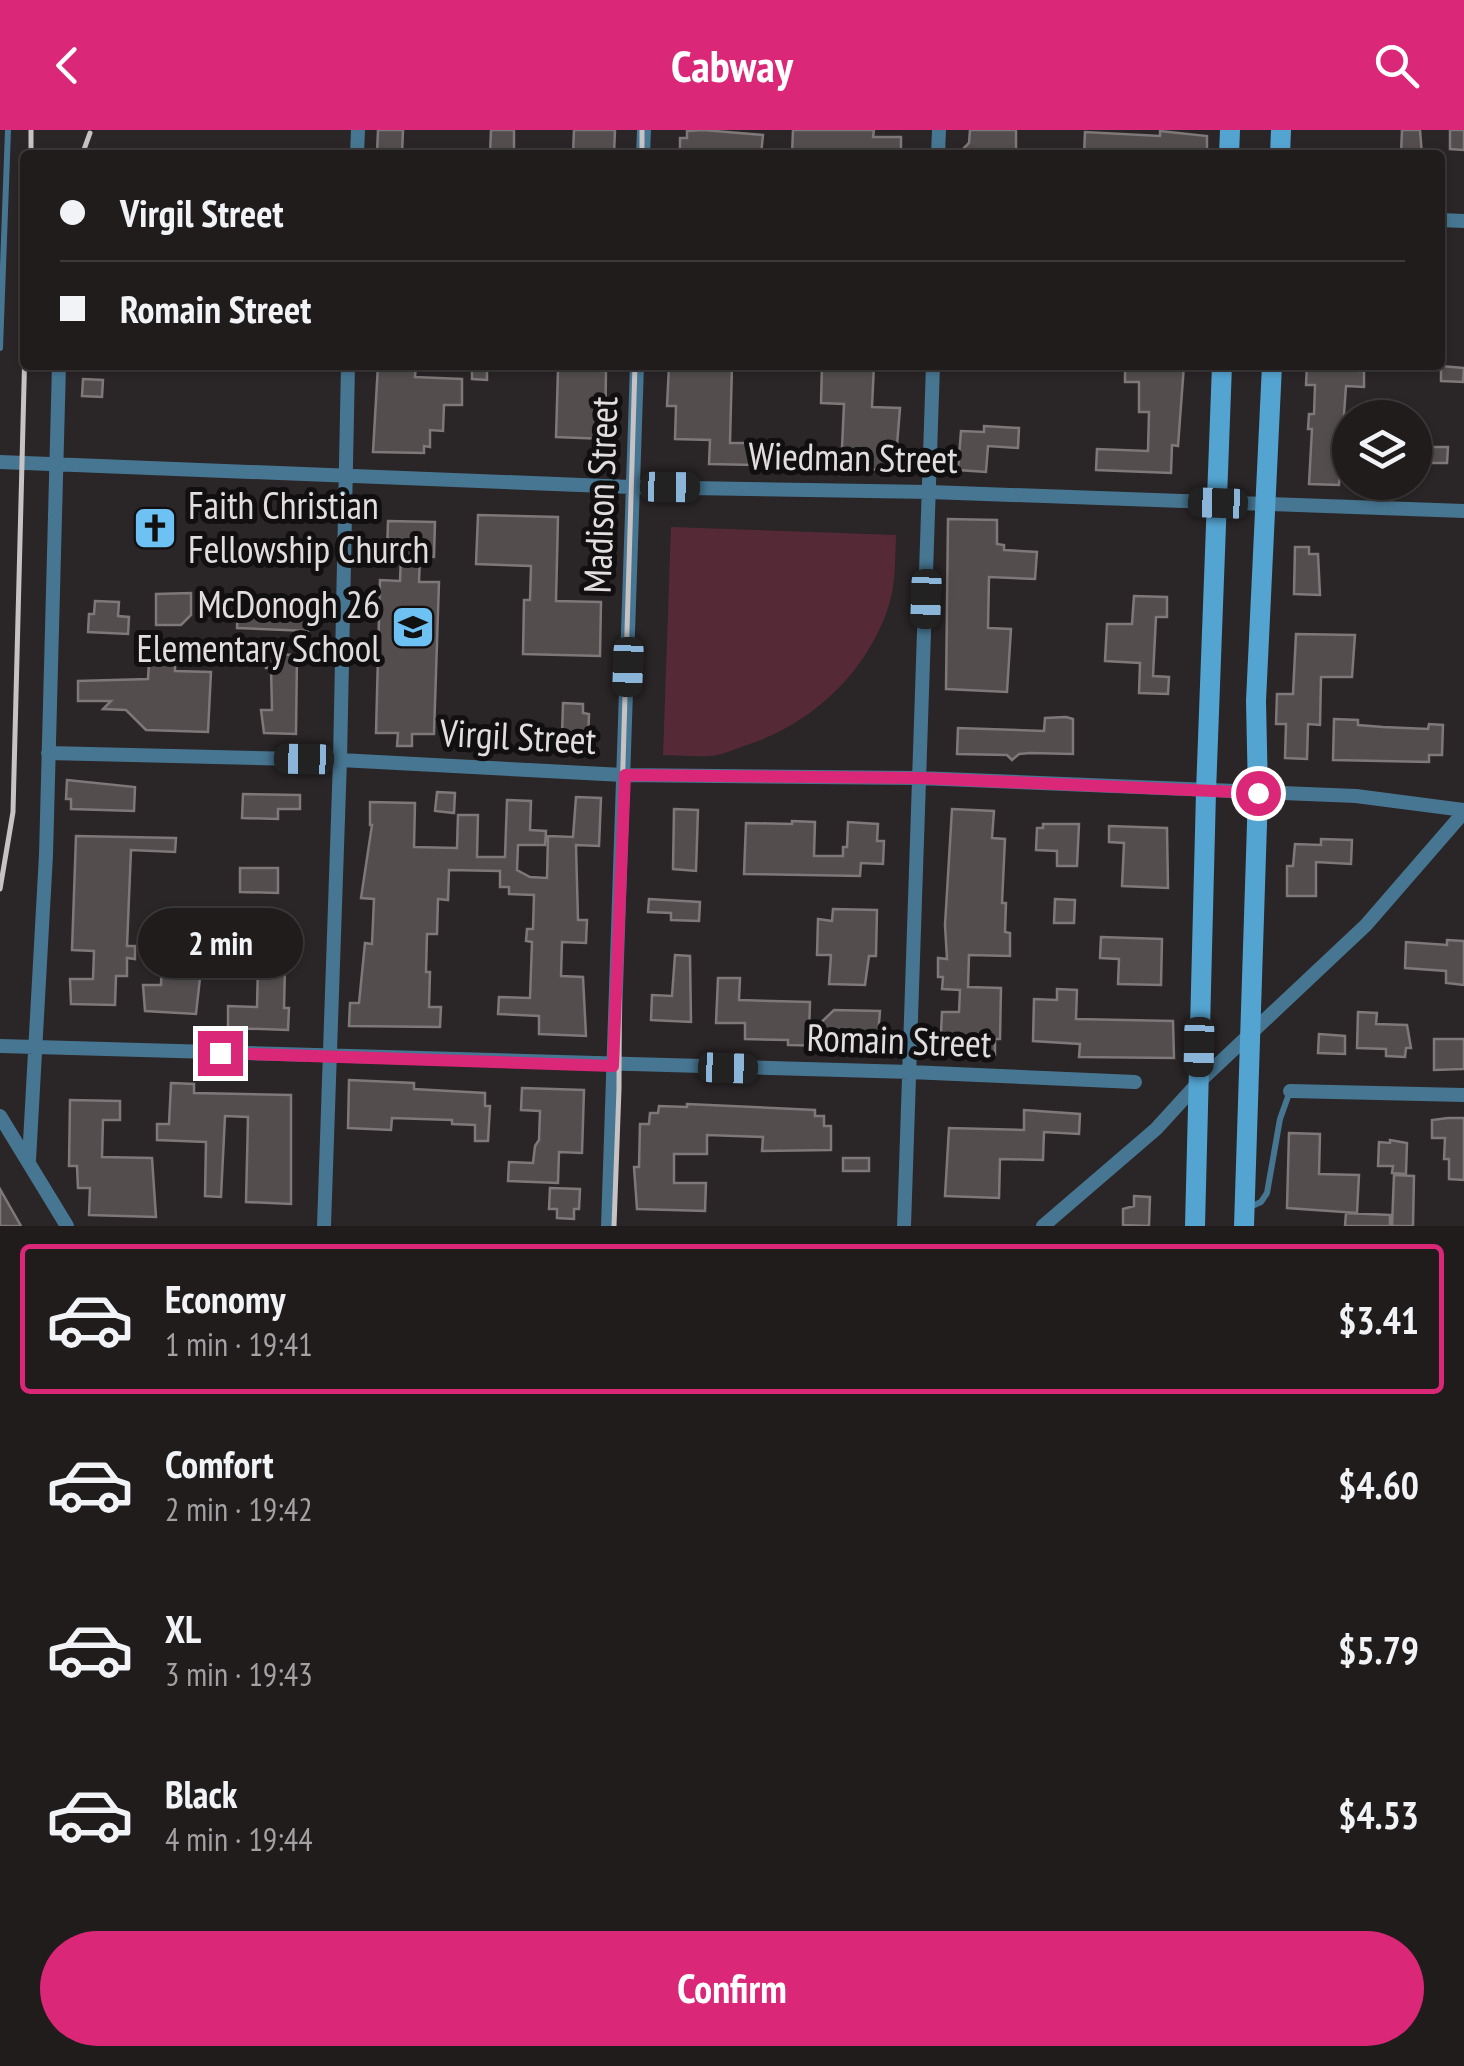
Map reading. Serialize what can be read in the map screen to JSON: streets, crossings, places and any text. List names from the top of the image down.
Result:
{
  "streets": {
    "street": [
      "Wiedman Street",
      "Madison Street",
      "Virgil Street",
      "Romain Street"
    ]
  },
  "crossings": [
    ["Wiedman Street", "Madison Street"],
    ["Madison Street", "Virgil Street"],
    ["Madison Street", "Romain Street"]
  ],
  "places": {
    "church": ["Faith Christian Fellowship Church"],
    "school or university": ["McDonogh 26 Elementary School"]
  },
  "page": {
    "header": "Cabway",
    "banner": ["Virgil Street", "Romain Street"],
    "bubble": "2 min",
    "list": [
      {
        "name": "Economy",
        "note": "1 min · 19:41",
        "value": "$3.41"
      },
      {
        "name": "Comfort",
        "note": "2 min · 19:42",
        "value": "$4.60"
      },
      {
        "name": "XL",
        "note": "3 min · 19:43",
        "value": "$5.79"
      },
      {
        "name": "Black",
        "note": "4 min · 19:44",
        "value": "$4.53"
      }
    ],
    "buttons": "Confirm"
  }
}
